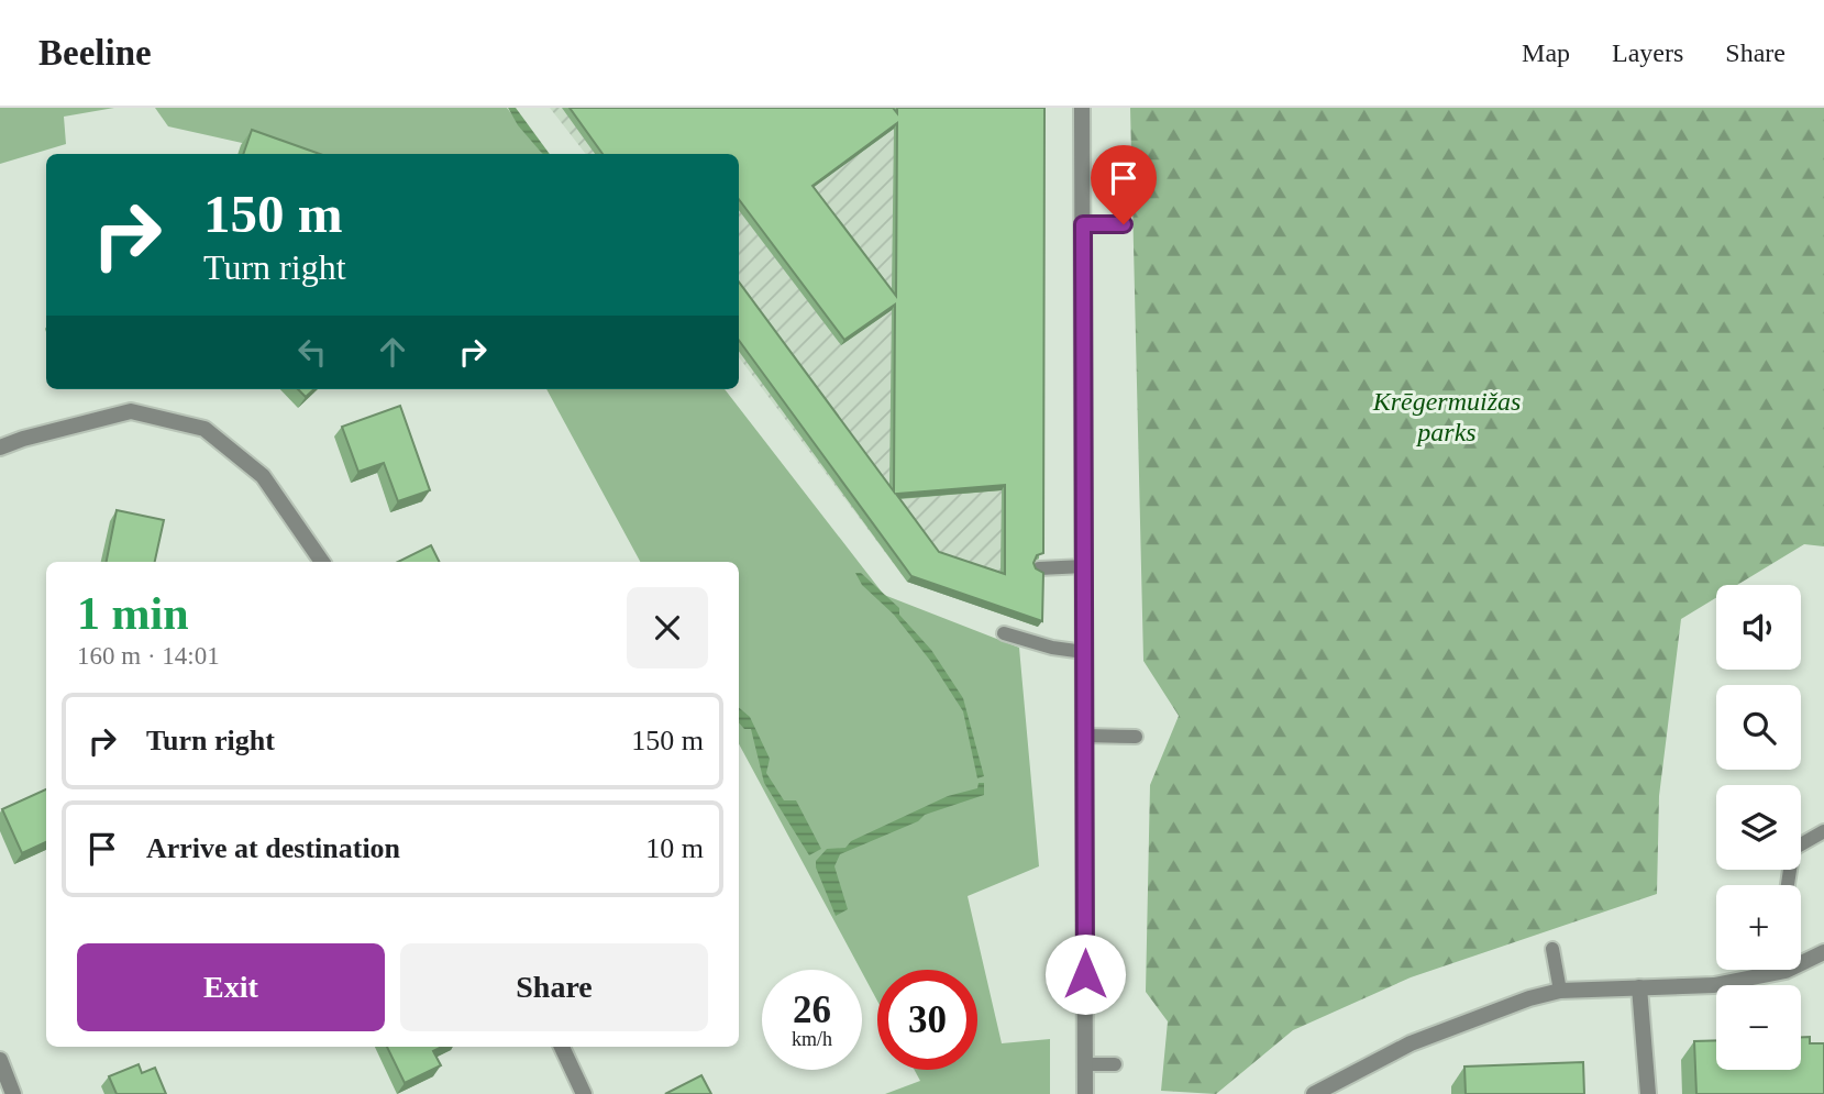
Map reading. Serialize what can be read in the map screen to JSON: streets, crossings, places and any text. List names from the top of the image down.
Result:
{
  "parks": ["Krēgermuižas parks"],
  "page": {
    "header": "Beeline",
    "nav": ["Map", "Layers", "Share"],
    "turn": ["150 m", "Turn right"],
    "heading": ["1 min", "160 m · 14:01"],
    "map_buttons": ["+", "−"],
    "list": [
      {
        "name": "Turn right",
        "value": "150 m"
      },
      {
        "name": "Arrive at destination",
        "value": "10 m"
      }
    ],
    "buttons": ["Exit", "Share"],
    "speed": "26 km/h",
    "limit": "30"
  }
}
